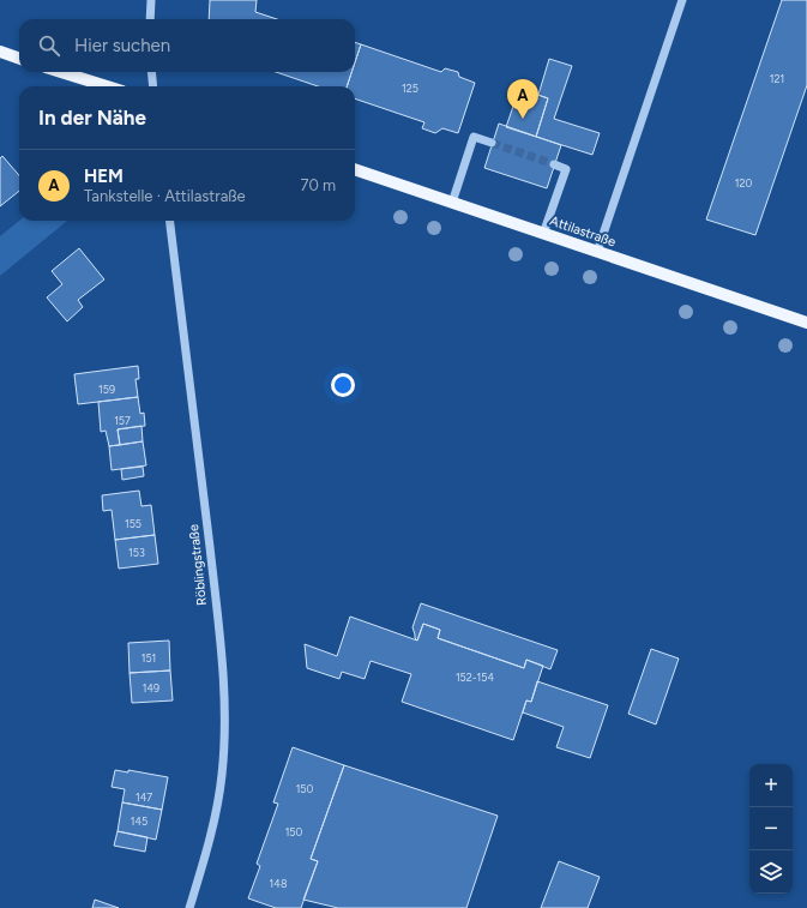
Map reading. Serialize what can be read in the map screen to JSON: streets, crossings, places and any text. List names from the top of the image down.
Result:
{
  "streets": {
    "main road": ["Attilastraße"],
    "street": ["Röblingstraße"]
  },
  "house_numbers": [
    "121",
    "125",
    "120",
    "159",
    "157",
    "155",
    "153",
    "151",
    "152-154",
    "149",
    "150",
    "147",
    "145",
    "150",
    "148"
  ],
  "page": {
    "search": "Hier suchen",
    "pins": "A",
    "heading": "In der Nähe",
    "list": [
      {
        "mark": "A",
        "name": "HEM",
        "note": "Tankstelle · Attilastraße",
        "value": "70 m"
      }
    ],
    "map_buttons": ["+", "−"]
  }
}
